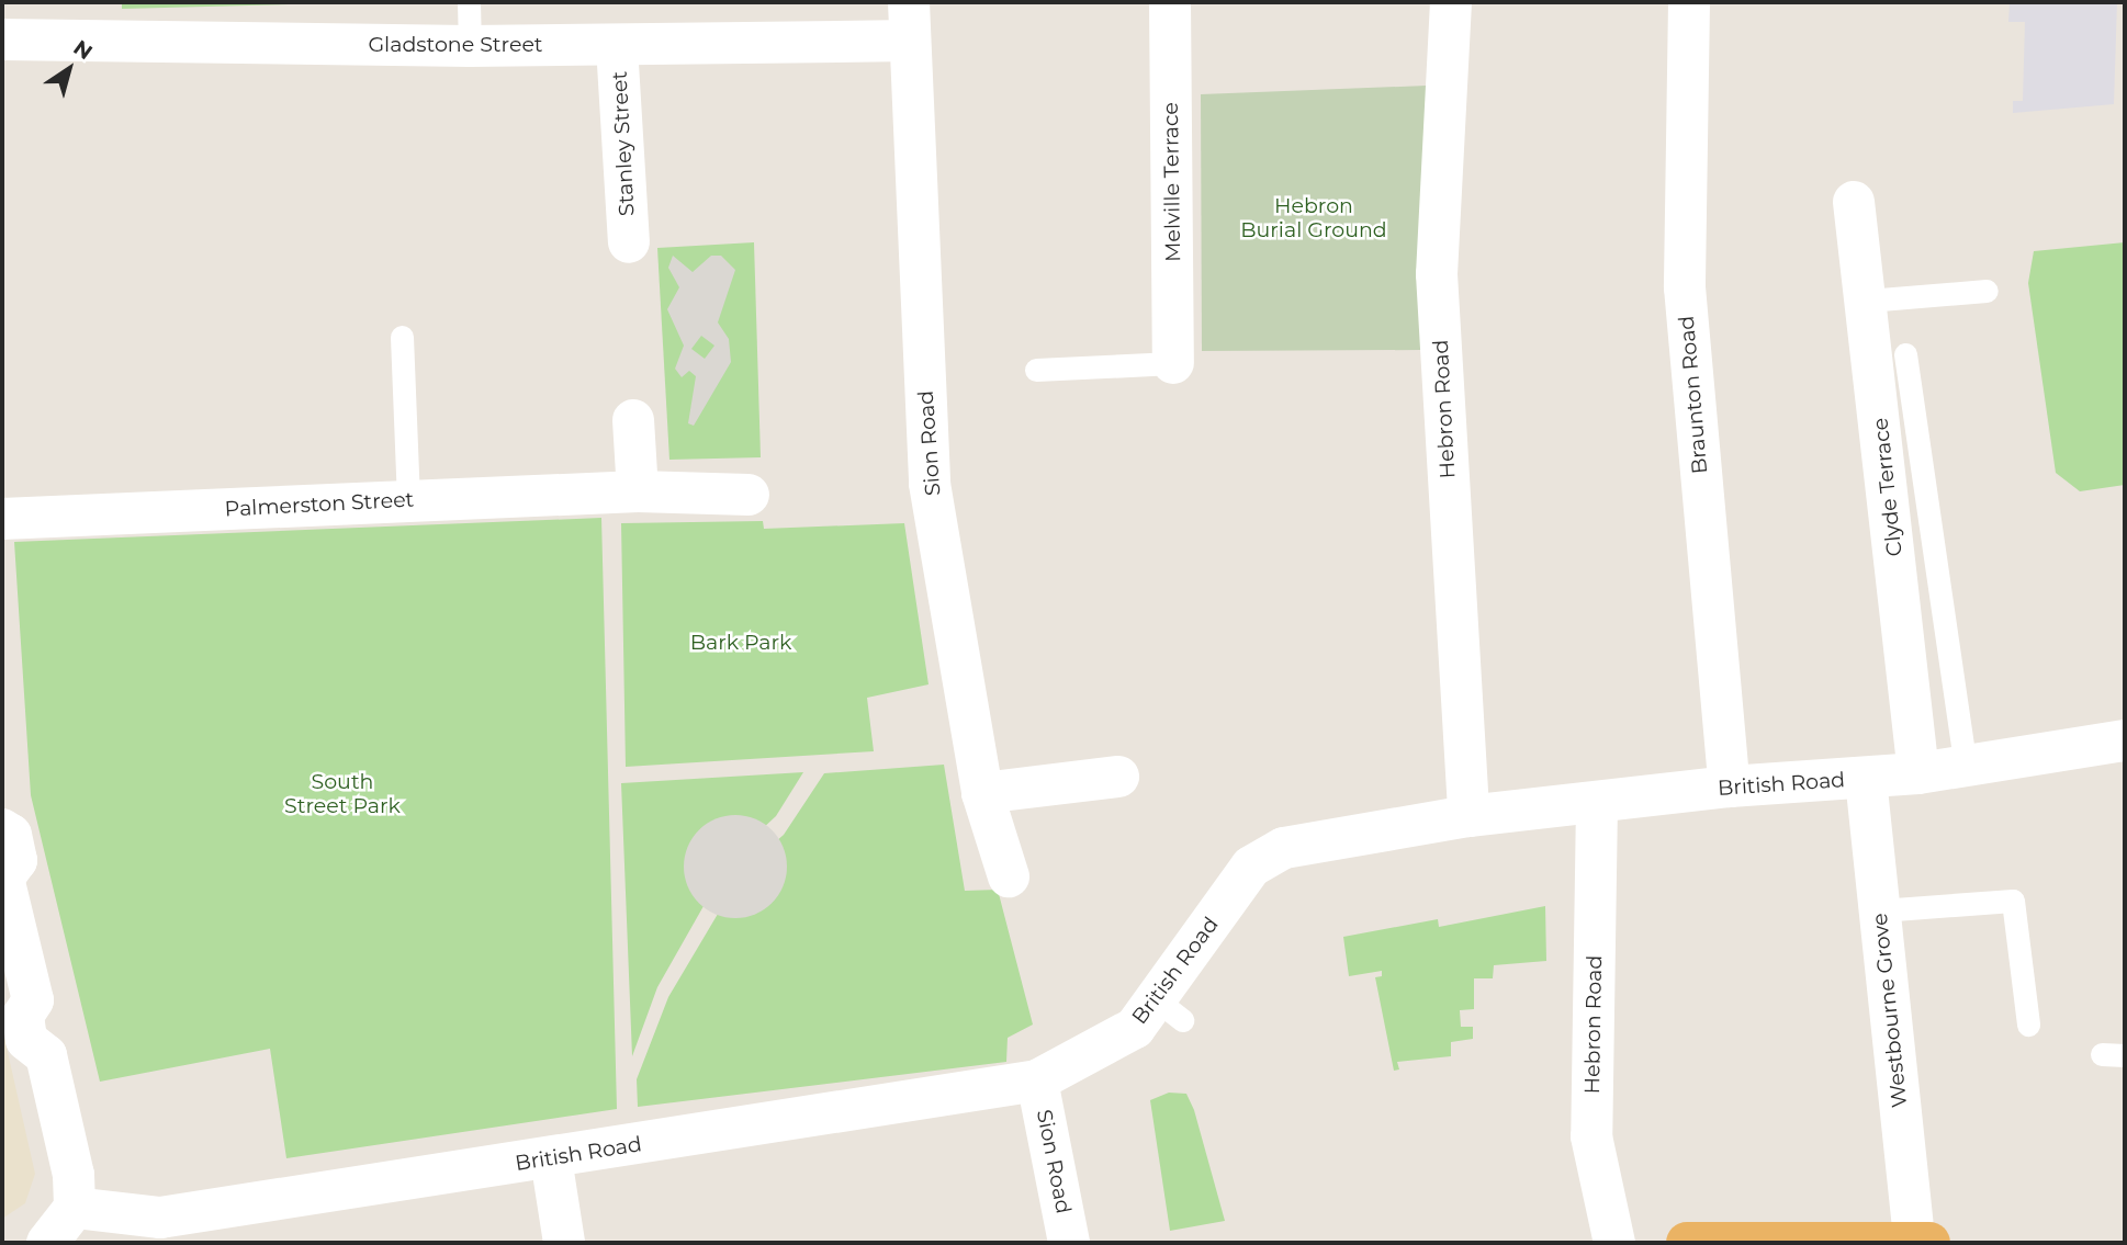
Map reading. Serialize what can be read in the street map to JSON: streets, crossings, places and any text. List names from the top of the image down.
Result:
{
  "streets": {
    "street": [
      "Gladstone Street",
      "Stanley Street",
      "Melville Terrace",
      "Braunton Road",
      "Hebron Road",
      "Sion Road",
      "Clyde Terrace",
      "Palmerston Street",
      "British Road",
      "Westbourne Grove"
    ]
  },
  "crossings": [
    ["Gladstone Street", "Stanley Street"],
    ["Gladstone Street", "Sion Road"],
    ["Braunton Road", "British Road"],
    ["Hebron Road", "British Road"],
    ["Sion Road", "British Road"],
    ["Clyde Terrace", "British Road"],
    ["British Road", "Westbourne Grove"]
  ],
  "parks": ["Hebron Burial Ground", "Bark Park", "South Street Park"],
  "north": "top right"
}
